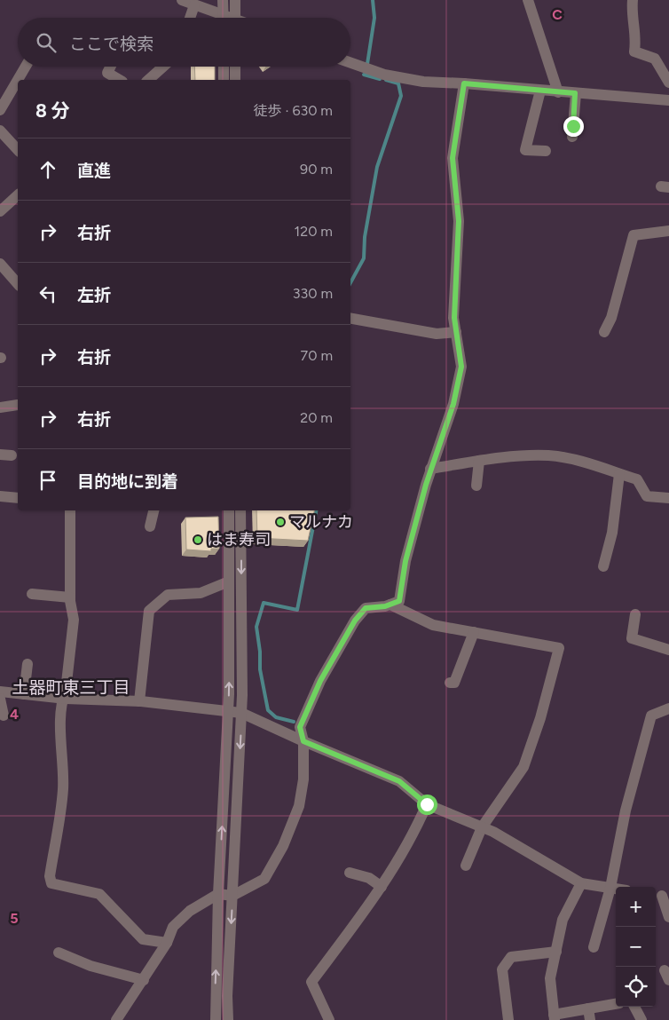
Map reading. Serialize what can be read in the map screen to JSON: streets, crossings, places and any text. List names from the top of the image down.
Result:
{
  "districts": ["土器町東三丁目"],
  "places": ["マルナカ", "はま寿司"],
  "page": {
    "search": "ここで検索",
    "heading": ["8 分", "徒歩 · 630 m"],
    "list": [
      ["直進", "90 m"],
      ["右折", "120 m"],
      ["左折", "330 m"],
      ["右折", "70 m"],
      ["右折", "20 m"],
      "目的地に到着"
    ],
    "map_buttons": ["+", "−"]
  },
  "grid": {
    "columns": ["C"],
    "rows": ["4", "5"]
  }
}
